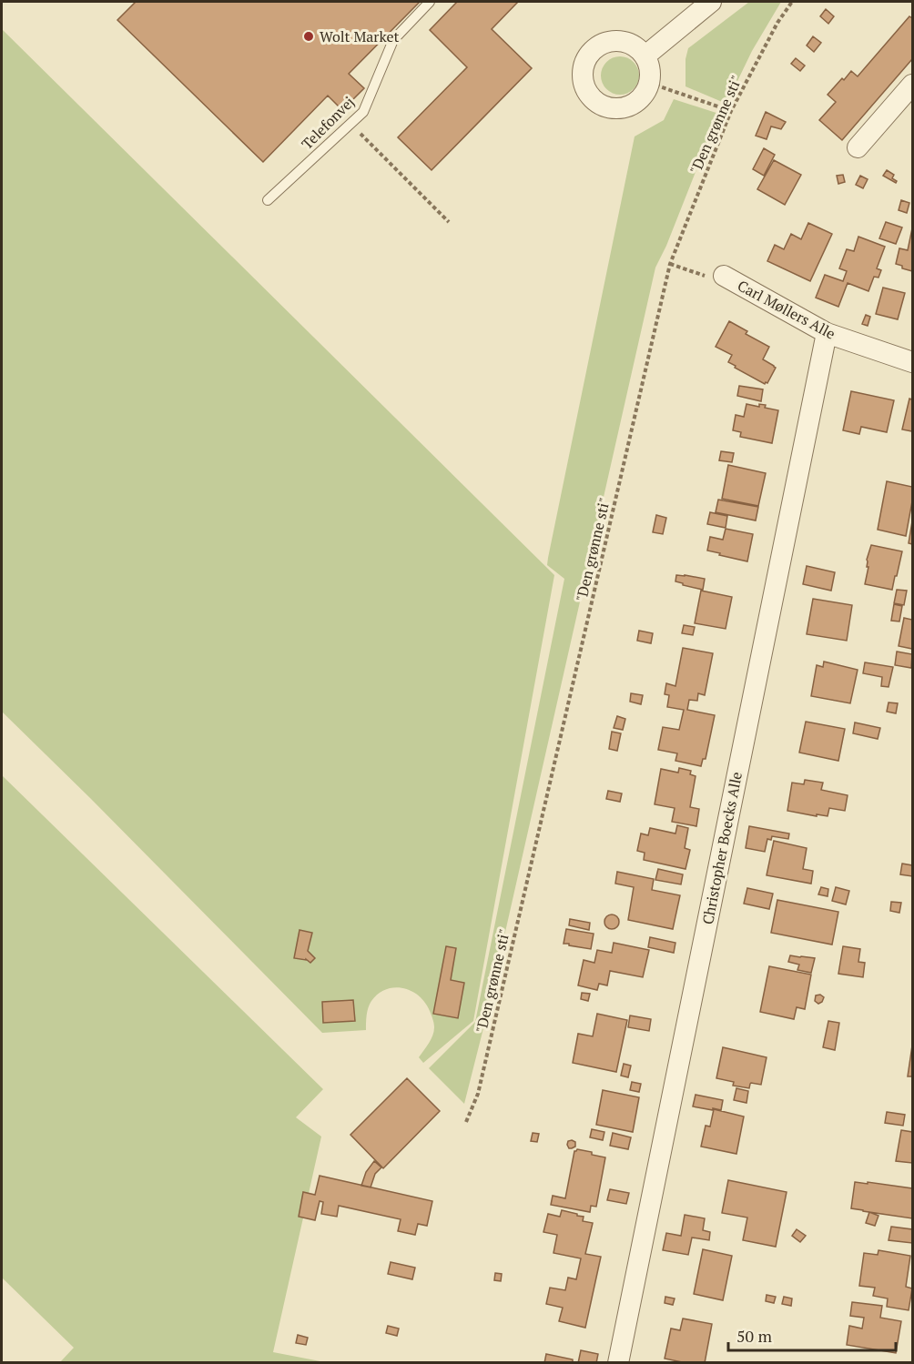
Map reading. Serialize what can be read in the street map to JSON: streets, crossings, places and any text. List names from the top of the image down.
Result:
{
  "streets": {
    "street": ["Carl Møllers Alle", "Christopher Boecks Alle"],
    "lane": ["Telefonvej"],
    "path": ["\"Den grønne sti\""]
  },
  "crossings": [
    ["Carl Møllers Alle", "Christopher Boecks Alle"]
  ],
  "places": ["Wolt Market"],
  "scale_bar": "50 m"
}
